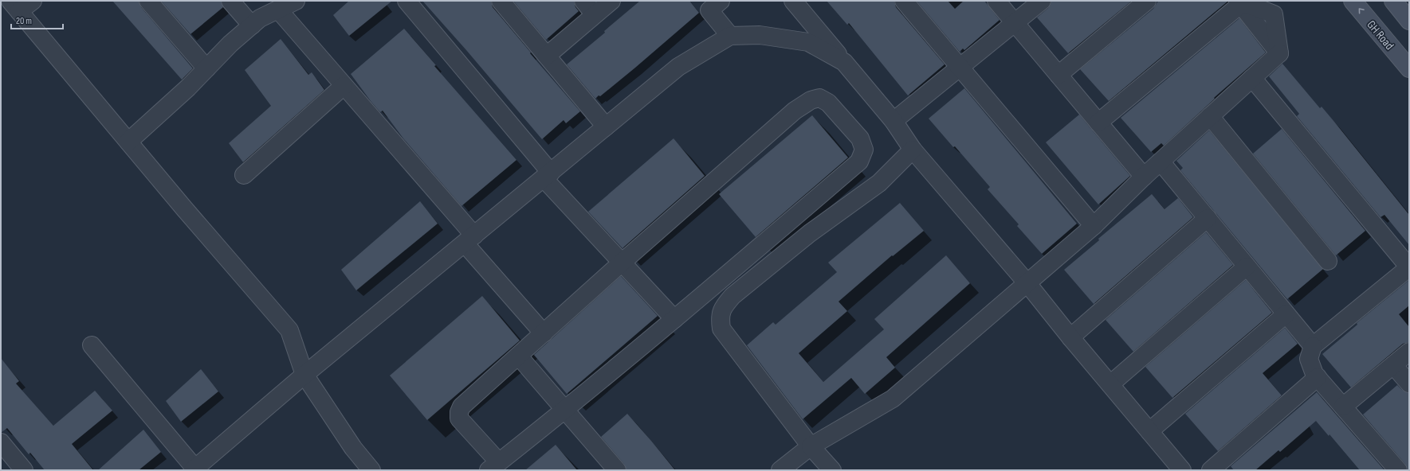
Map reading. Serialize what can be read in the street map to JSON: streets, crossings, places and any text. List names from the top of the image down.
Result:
{
  "streets": {
    "main road": ["GH Road"]
  },
  "one_way": ["GH Road"],
  "scale_bar": "20 m"
}
